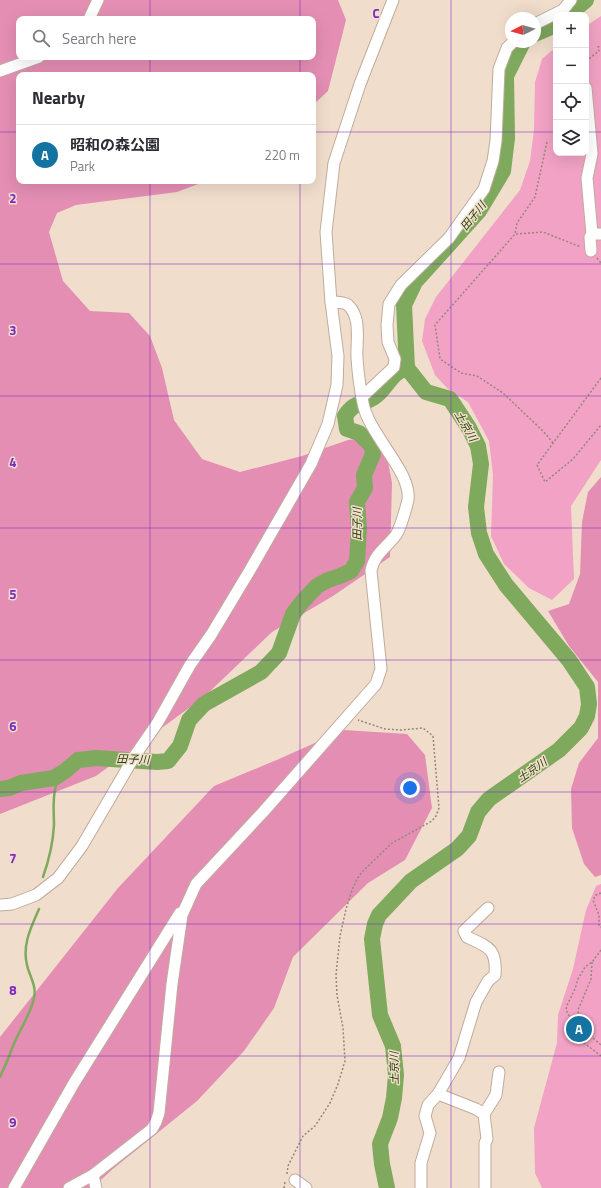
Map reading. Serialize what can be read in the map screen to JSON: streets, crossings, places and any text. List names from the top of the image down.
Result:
{
  "water": ["田子川", "土京川"],
  "north": "left",
  "page": {
    "map_buttons": ["+", "−"],
    "search": "Search here",
    "heading": "Nearby",
    "list": [
      {
        "mark": "A",
        "name": "昭和の森公園",
        "note": "Park",
        "value": "220 m"
      }
    ],
    "pins": "A"
  },
  "grid": {
    "columns": ["C"],
    "rows": [
      "2",
      "3",
      "4",
      "5",
      "6",
      "7",
      "8",
      "9"
    ]
  }
}
